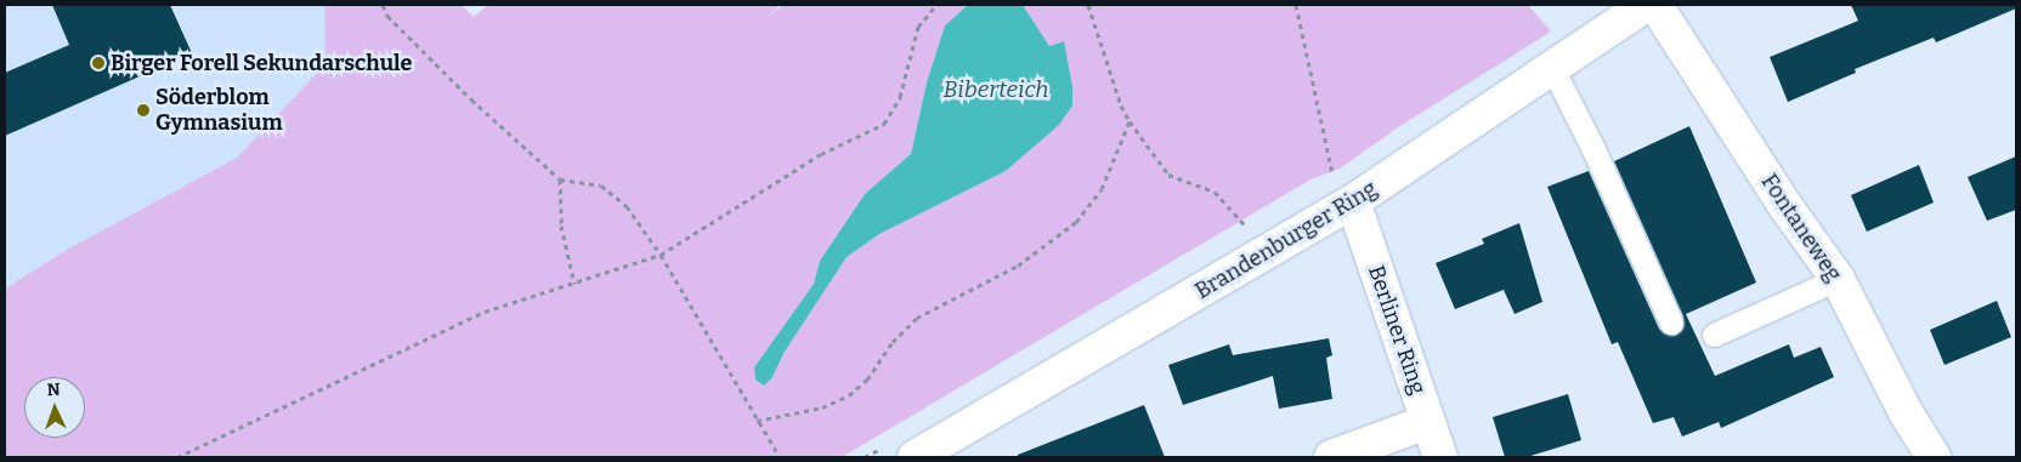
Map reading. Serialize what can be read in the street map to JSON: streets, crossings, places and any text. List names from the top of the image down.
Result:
{
  "streets": {
    "street": ["Fontaneweg", "Brandenburger Ring", "Berliner Ring"]
  },
  "crossings": [
    ["Brandenburger Ring", "Berliner Ring"]
  ],
  "water": ["Biberteich"],
  "places": ["Birger Forell Sekundarschule", "Söderblom Gymnasium"],
  "north": "top"
}
